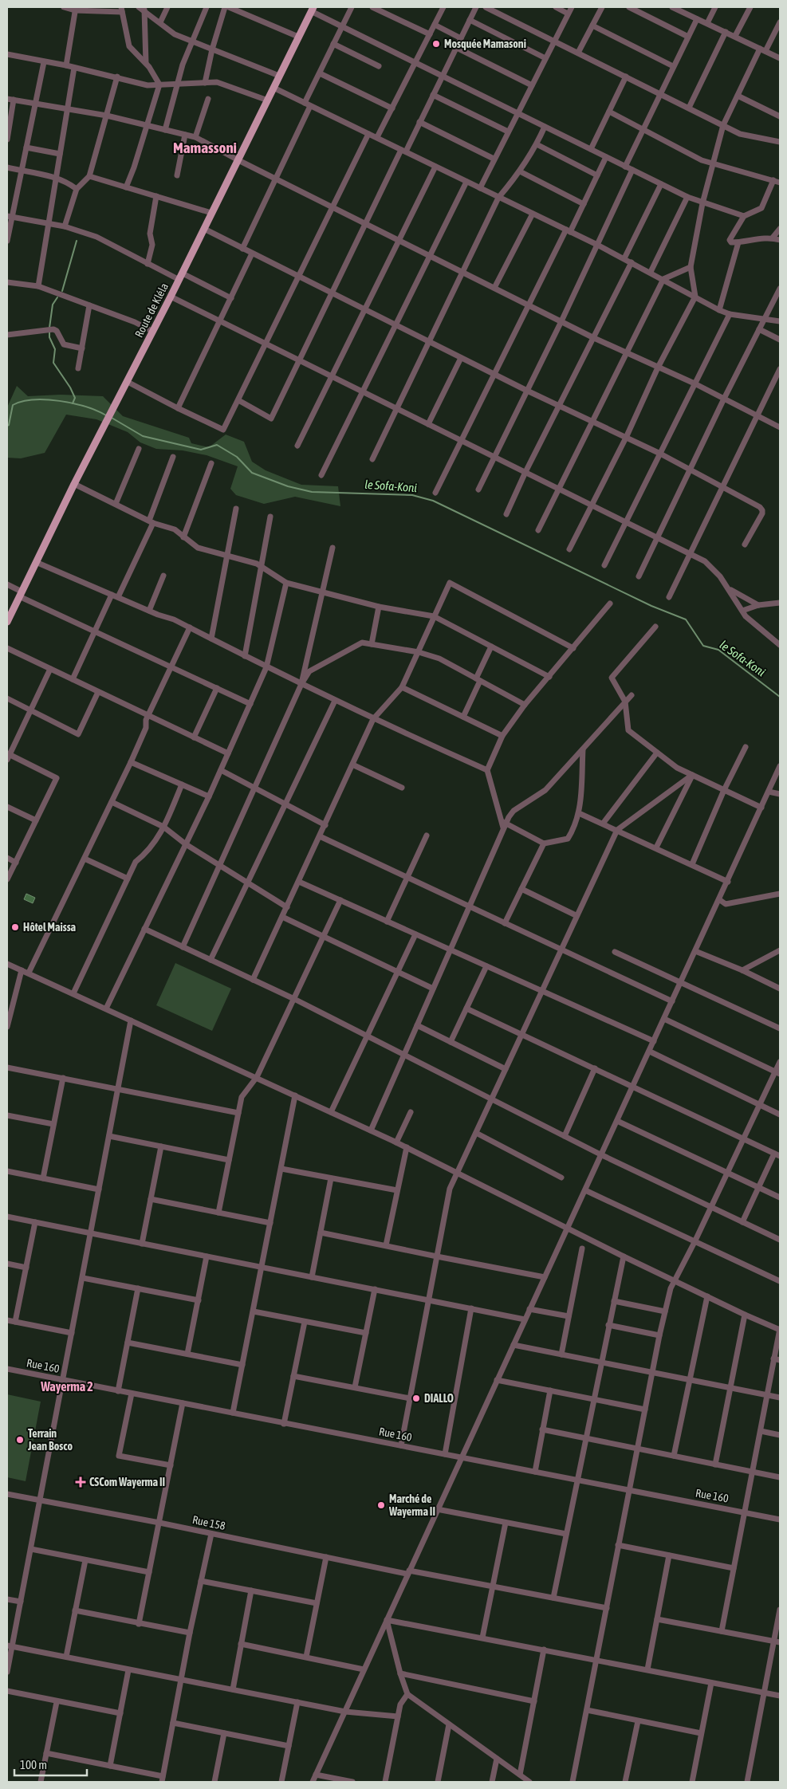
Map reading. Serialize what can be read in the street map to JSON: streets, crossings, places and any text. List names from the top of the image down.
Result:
{
  "streets": {
    "main road": ["Route de Kléla"],
    "street": ["Rue 160", "Rue 158"]
  },
  "districts": ["Mamassoni", "Wayerma 2"],
  "water": ["le Sofa-Koni"],
  "places": {
    "other": [
      "Mosquée Mamasoni",
      "Hôtel Maissa",
      "DIALLO",
      "Terrain Jean Bosco",
      "Marché de Wayerma II"
    ],
    "health": ["CSCom Wayerma II"]
  },
  "scale_bar": "100 m"
}
